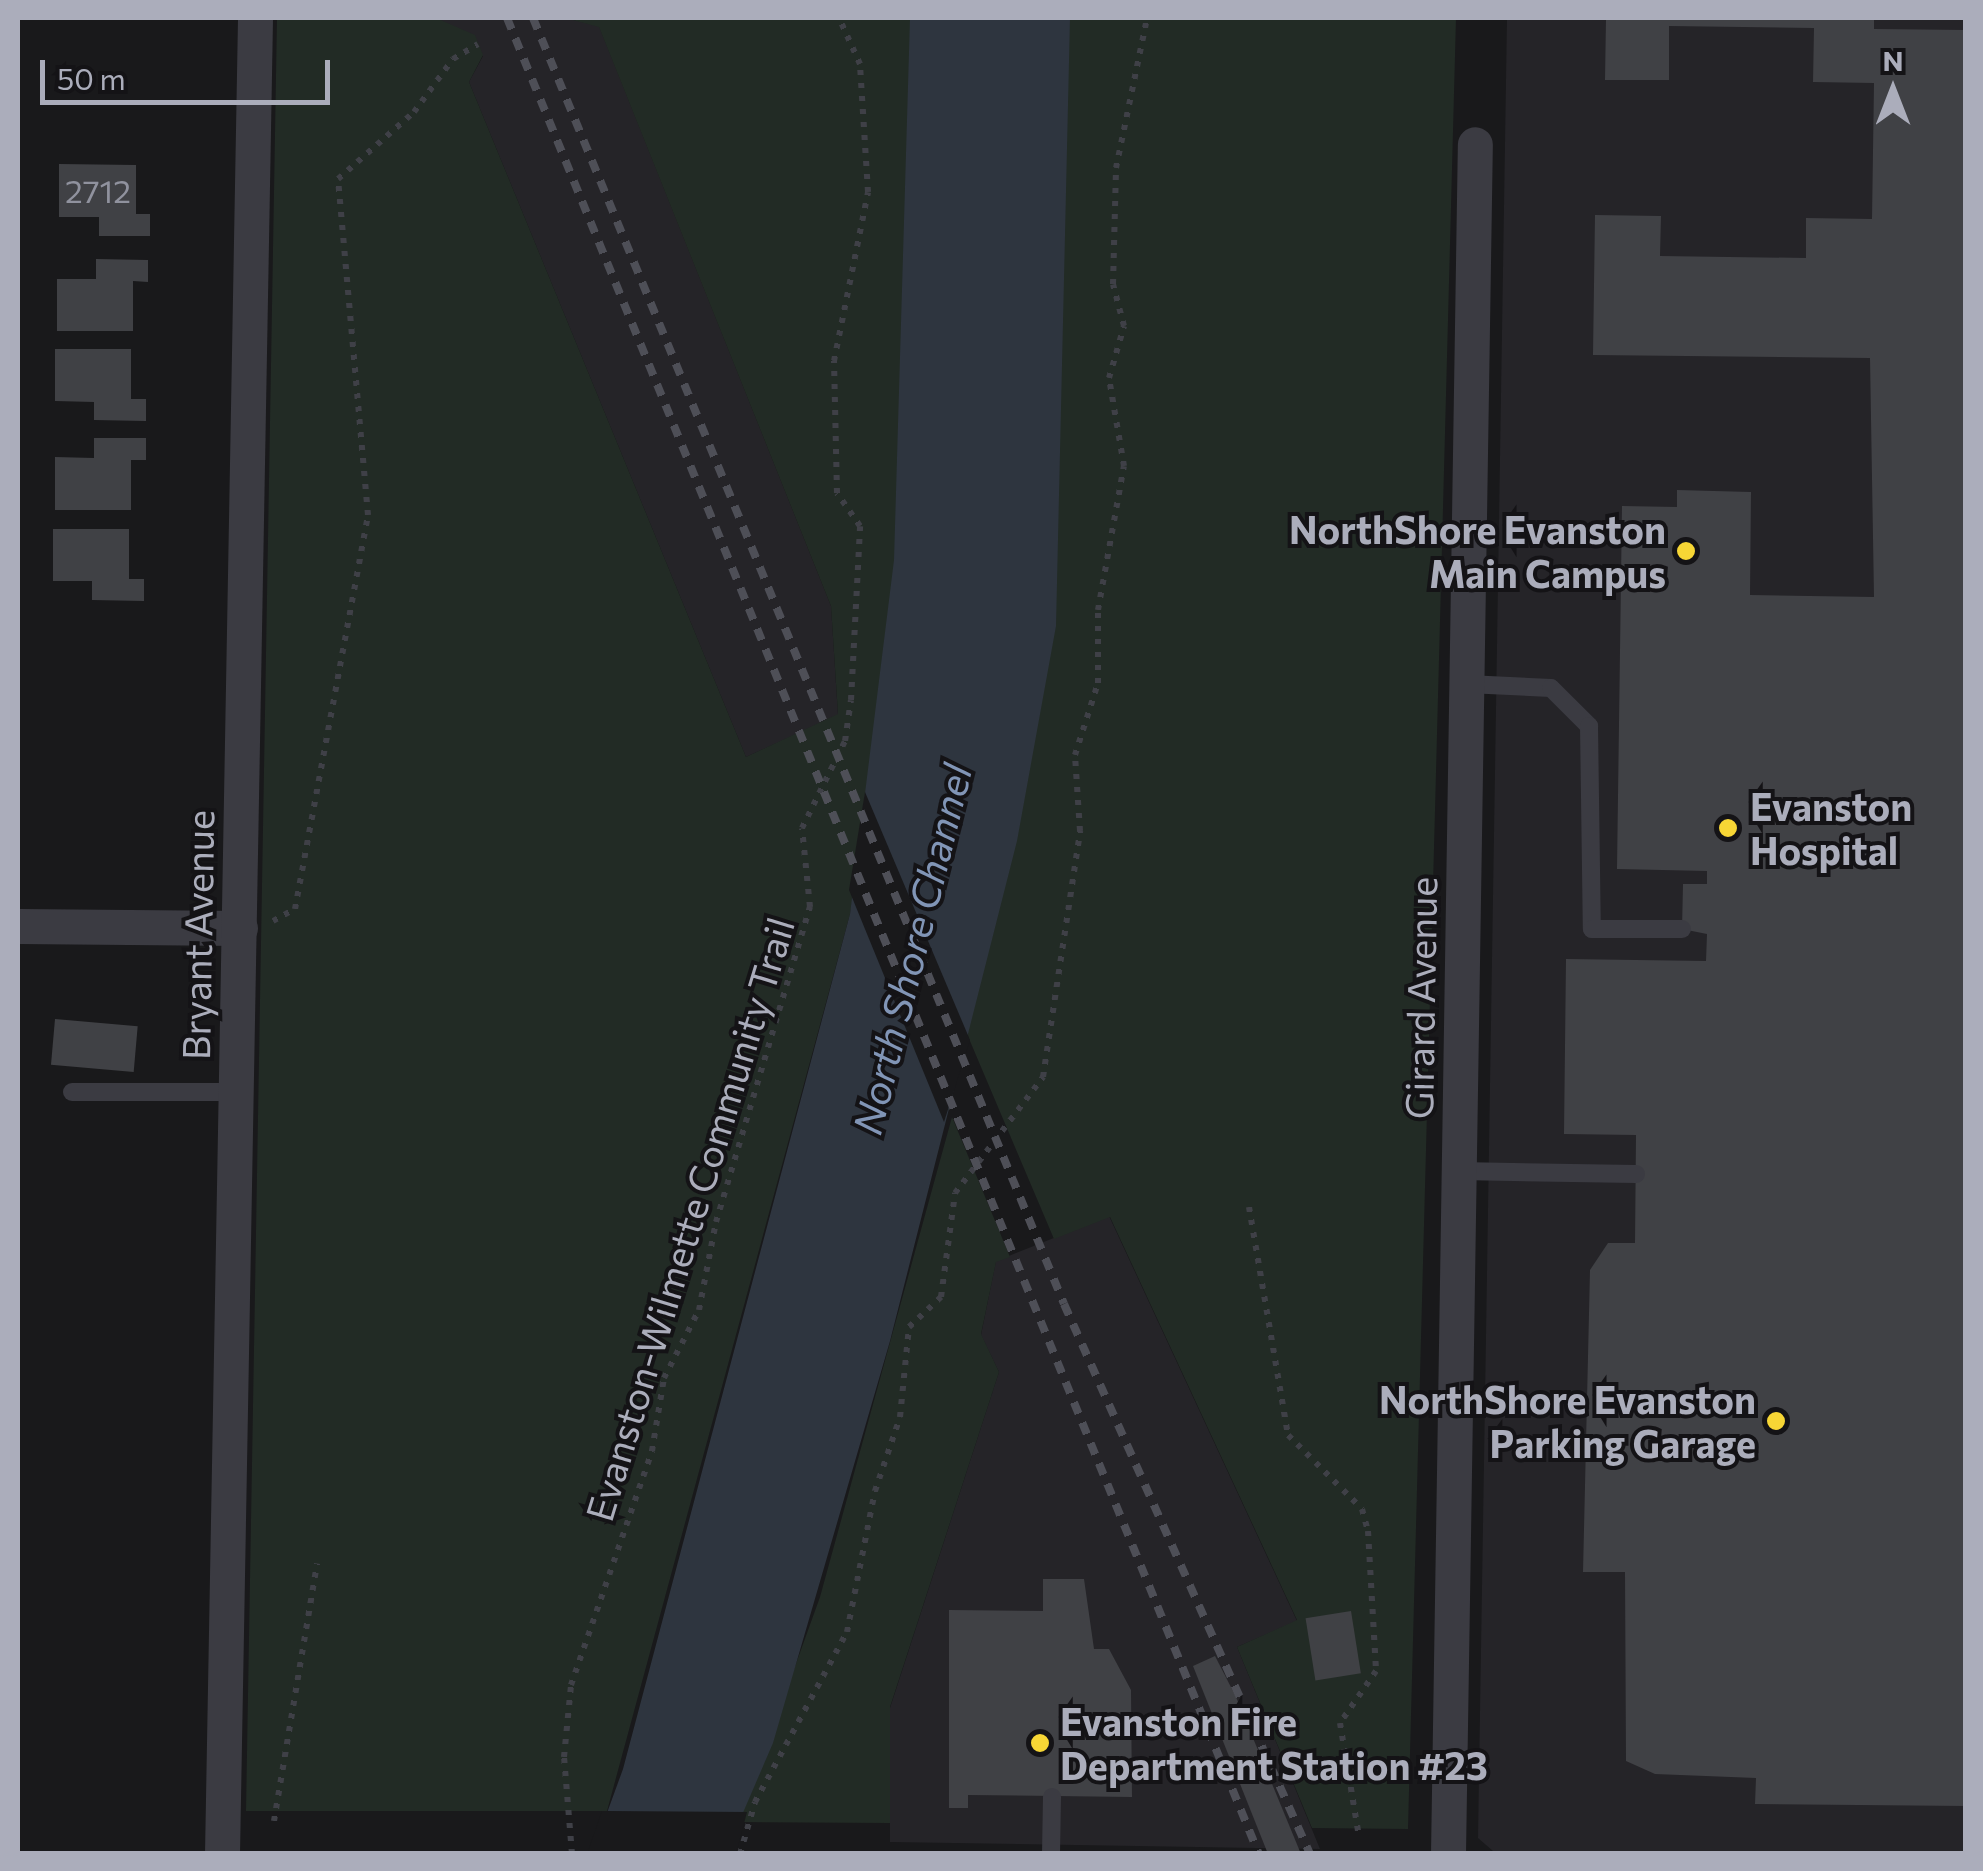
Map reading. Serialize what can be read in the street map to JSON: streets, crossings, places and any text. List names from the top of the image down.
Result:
{
  "streets": {
    "street": ["Bryant Avenue", "Girard Avenue"],
    "path": ["Evanston-Wilmette Community Trail"]
  },
  "water": ["North Shore Channel"],
  "places": [
    "NorthShore Evanston Main Campus",
    "Evanston Hospital",
    "NorthShore Evanston Parking Garage",
    "Evanston Fire Department Station #23"
  ],
  "house_numbers": ["2712"],
  "scale_bar": "50 m",
  "north": "top"
}
